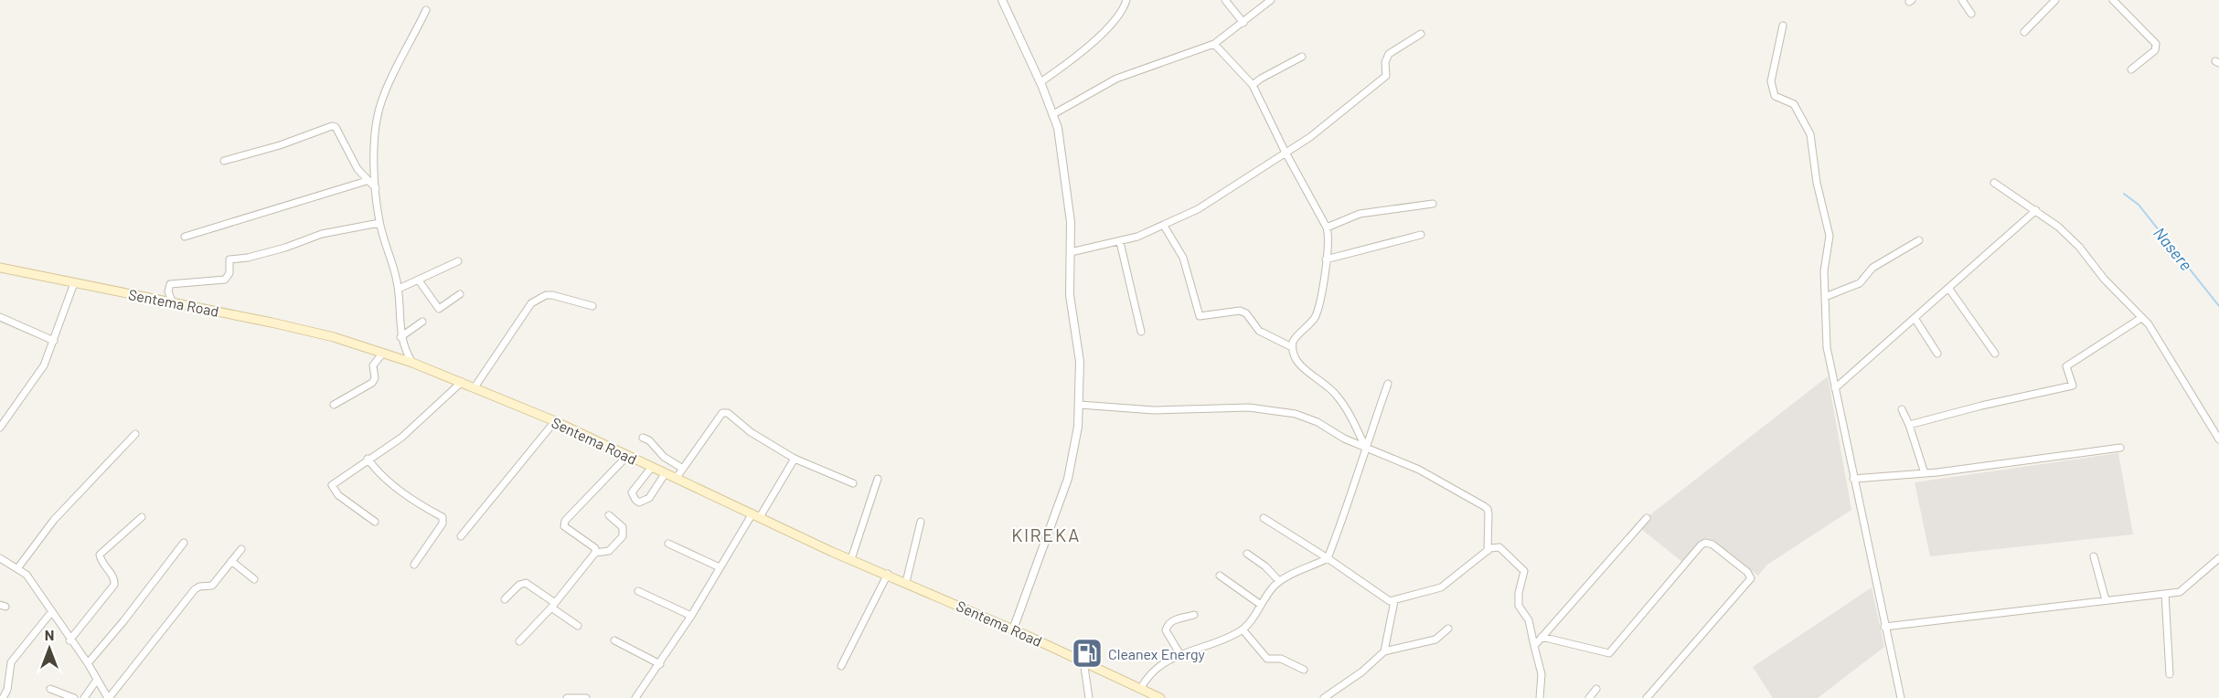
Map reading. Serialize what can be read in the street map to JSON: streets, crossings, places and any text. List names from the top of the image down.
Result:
{
  "streets": {
    "main road": ["Sentema Road"]
  },
  "districts": ["KIREKA"],
  "water": ["Nasere"],
  "places": {
    "fuel station": ["Cleanex Energy"]
  },
  "north": "top"
}
